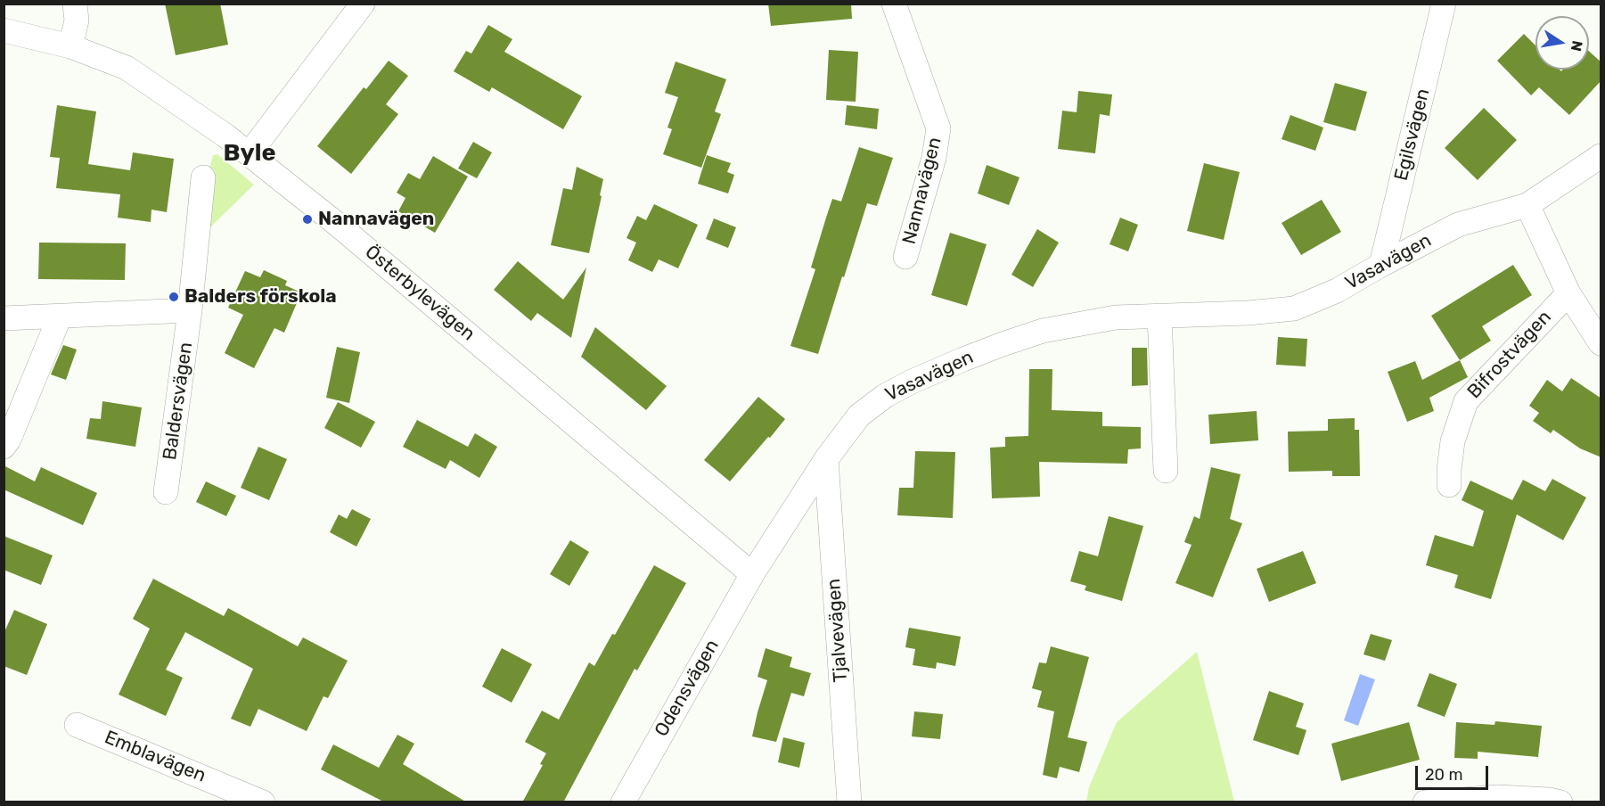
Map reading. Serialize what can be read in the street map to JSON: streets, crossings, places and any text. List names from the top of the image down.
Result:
{
  "streets": {
    "street": [
      "Egilsvägen",
      "Nannavägen",
      "Vasavägen",
      "Österbylevägen",
      "Bifrostvägen",
      "Baldersvägen",
      "Tjalvevägen",
      "Odensvägen",
      "Emblavägen"
    ]
  },
  "crossings": [
    ["Egilsvägen", "Vasavägen"],
    ["Vasavägen", "Österbylevägen"],
    ["Vasavägen", "Bifrostvägen"],
    ["Vasavägen", "Tjalvevägen"],
    ["Vasavägen", "Odensvägen"],
    ["Österbylevägen", "Odensvägen"]
  ],
  "districts": ["Byle"],
  "places": ["Nannavägen", "Balders förskola"],
  "scale_bar": "20 m",
  "north": "right"
}
